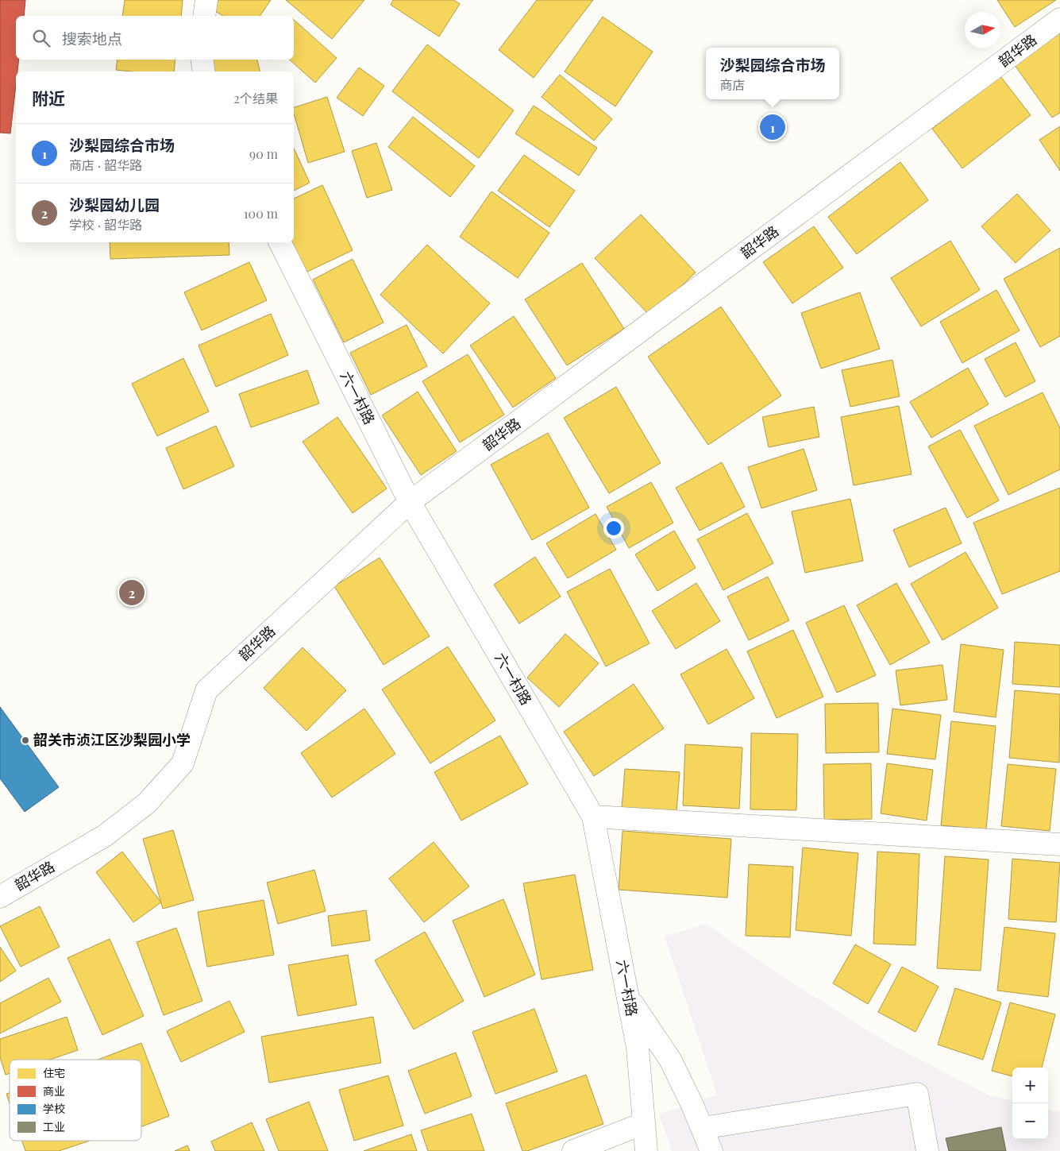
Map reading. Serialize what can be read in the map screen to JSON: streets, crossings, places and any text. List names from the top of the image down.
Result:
{
  "streets": {
    "street": ["韶华路", "六一村路"]
  },
  "crossings": [
    ["韶华路", "六一村路"]
  ],
  "places": ["韶关市浈江区沙梨园小学"],
  "legend": [
    "住宅",
    "商业",
    "学校",
    "工业"
  ],
  "north": "right",
  "page": {
    "search": "搜索地点",
    "popup": ["沙梨园综合市场", "商店"],
    "heading": ["附近", "2个结果"],
    "pins": ["1", "2"],
    "list": [
      {
        "mark": "1",
        "name": "沙梨园综合市场",
        "note": "商店 · 韶华路",
        "value": "90 m"
      },
      {
        "mark": "2",
        "name": "沙梨园幼儿园",
        "note": "学校 · 韶华路",
        "value": "100 m"
      }
    ],
    "map_buttons": ["+", "−"]
  }
}
